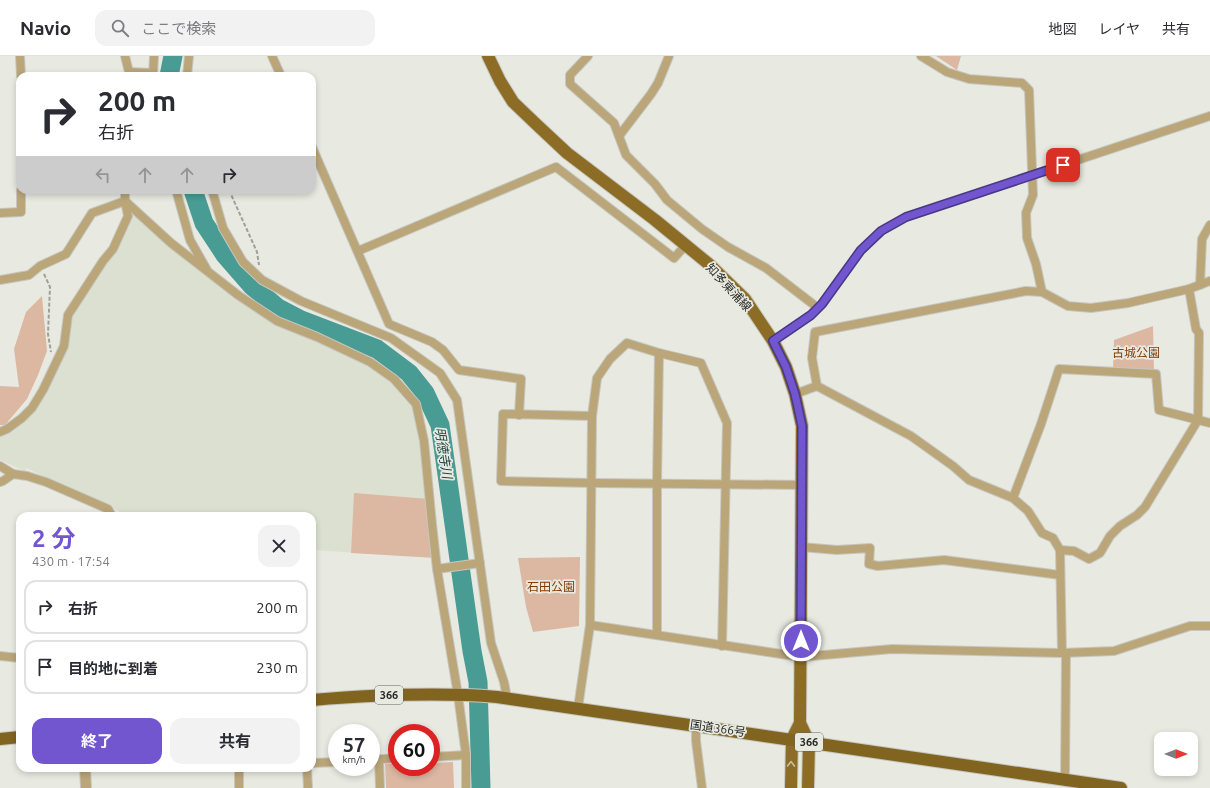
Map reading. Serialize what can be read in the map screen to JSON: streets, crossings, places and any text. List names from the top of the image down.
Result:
{
  "streets": {
    "highway": ["366", "国道366号"],
    "main road": ["知多東浦線"]
  },
  "crossings": [
    ["知多東浦線", "国道366号"]
  ],
  "water": ["明徳寺川"],
  "parks": ["古城公園", "石田公園"],
  "north": "right",
  "page": {
    "header": "Navio",
    "search": "ここで検索",
    "nav": ["地図", "レイヤ", "共有"],
    "turn": ["200 m", "右折"],
    "heading": ["2 分", "430 m · 17:54"],
    "list": [
      {
        "name": "右折",
        "value": "200 m"
      },
      {
        "name": "目的地に到着",
        "value": "230 m"
      }
    ],
    "buttons": ["終了", "共有"],
    "speed": "57 km/h",
    "limit": "60"
  }
}
